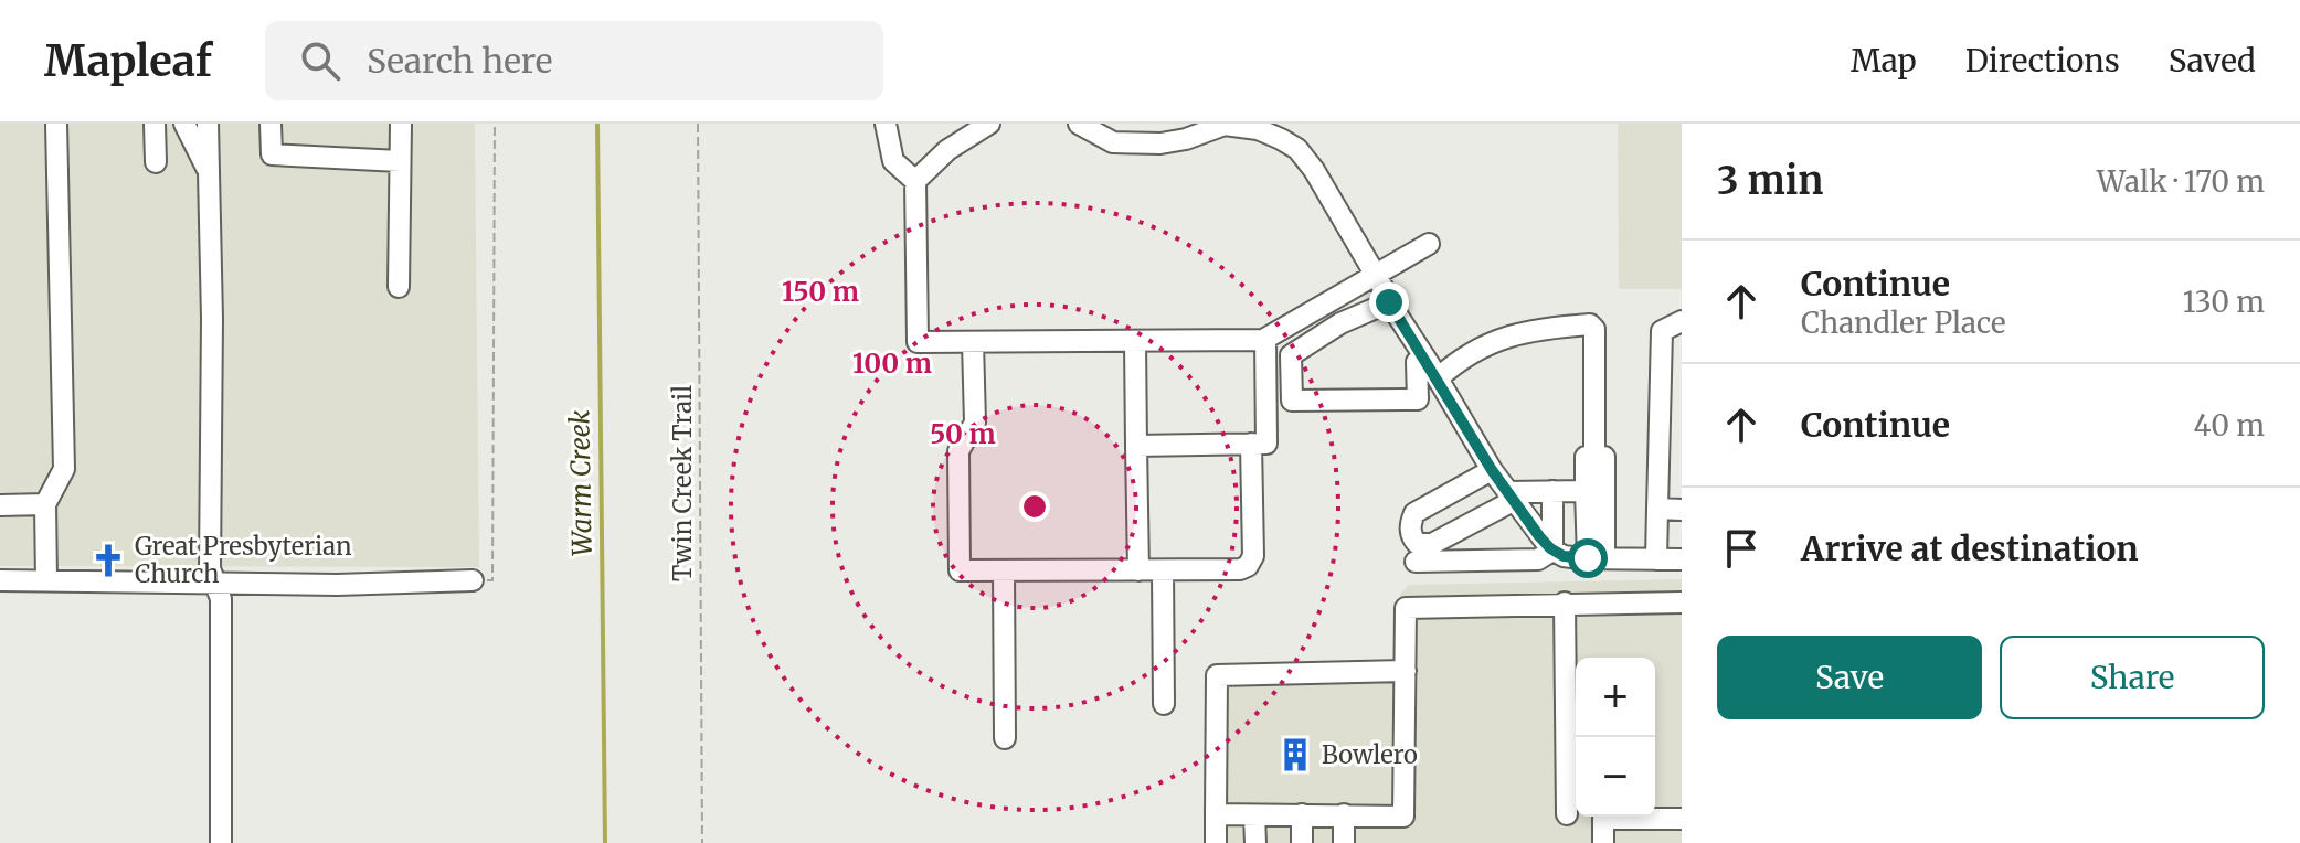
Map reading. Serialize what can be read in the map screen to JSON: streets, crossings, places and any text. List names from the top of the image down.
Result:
{
  "streets": {
    "path": ["Twin Creek Trail"]
  },
  "water": ["Warm Creek"],
  "places": {
    "church": ["Great Presbyterian Church"],
    "building": ["Bowlero"]
  },
  "page": {
    "header": "Mapleaf",
    "search": "Search here",
    "nav": ["Map", "Directions", "Saved"],
    "heading": ["3 min", "Walk · 170 m"],
    "list": [
      ["Continue", "Chandler Place", "130 m"],
      ["Continue", "40 m"],
      "Arrive at destination"
    ],
    "buttons": ["Save", "Share"],
    "map_buttons": ["+", "−"]
  },
  "rings": ["150 m", "100 m", "50 m"]
}
